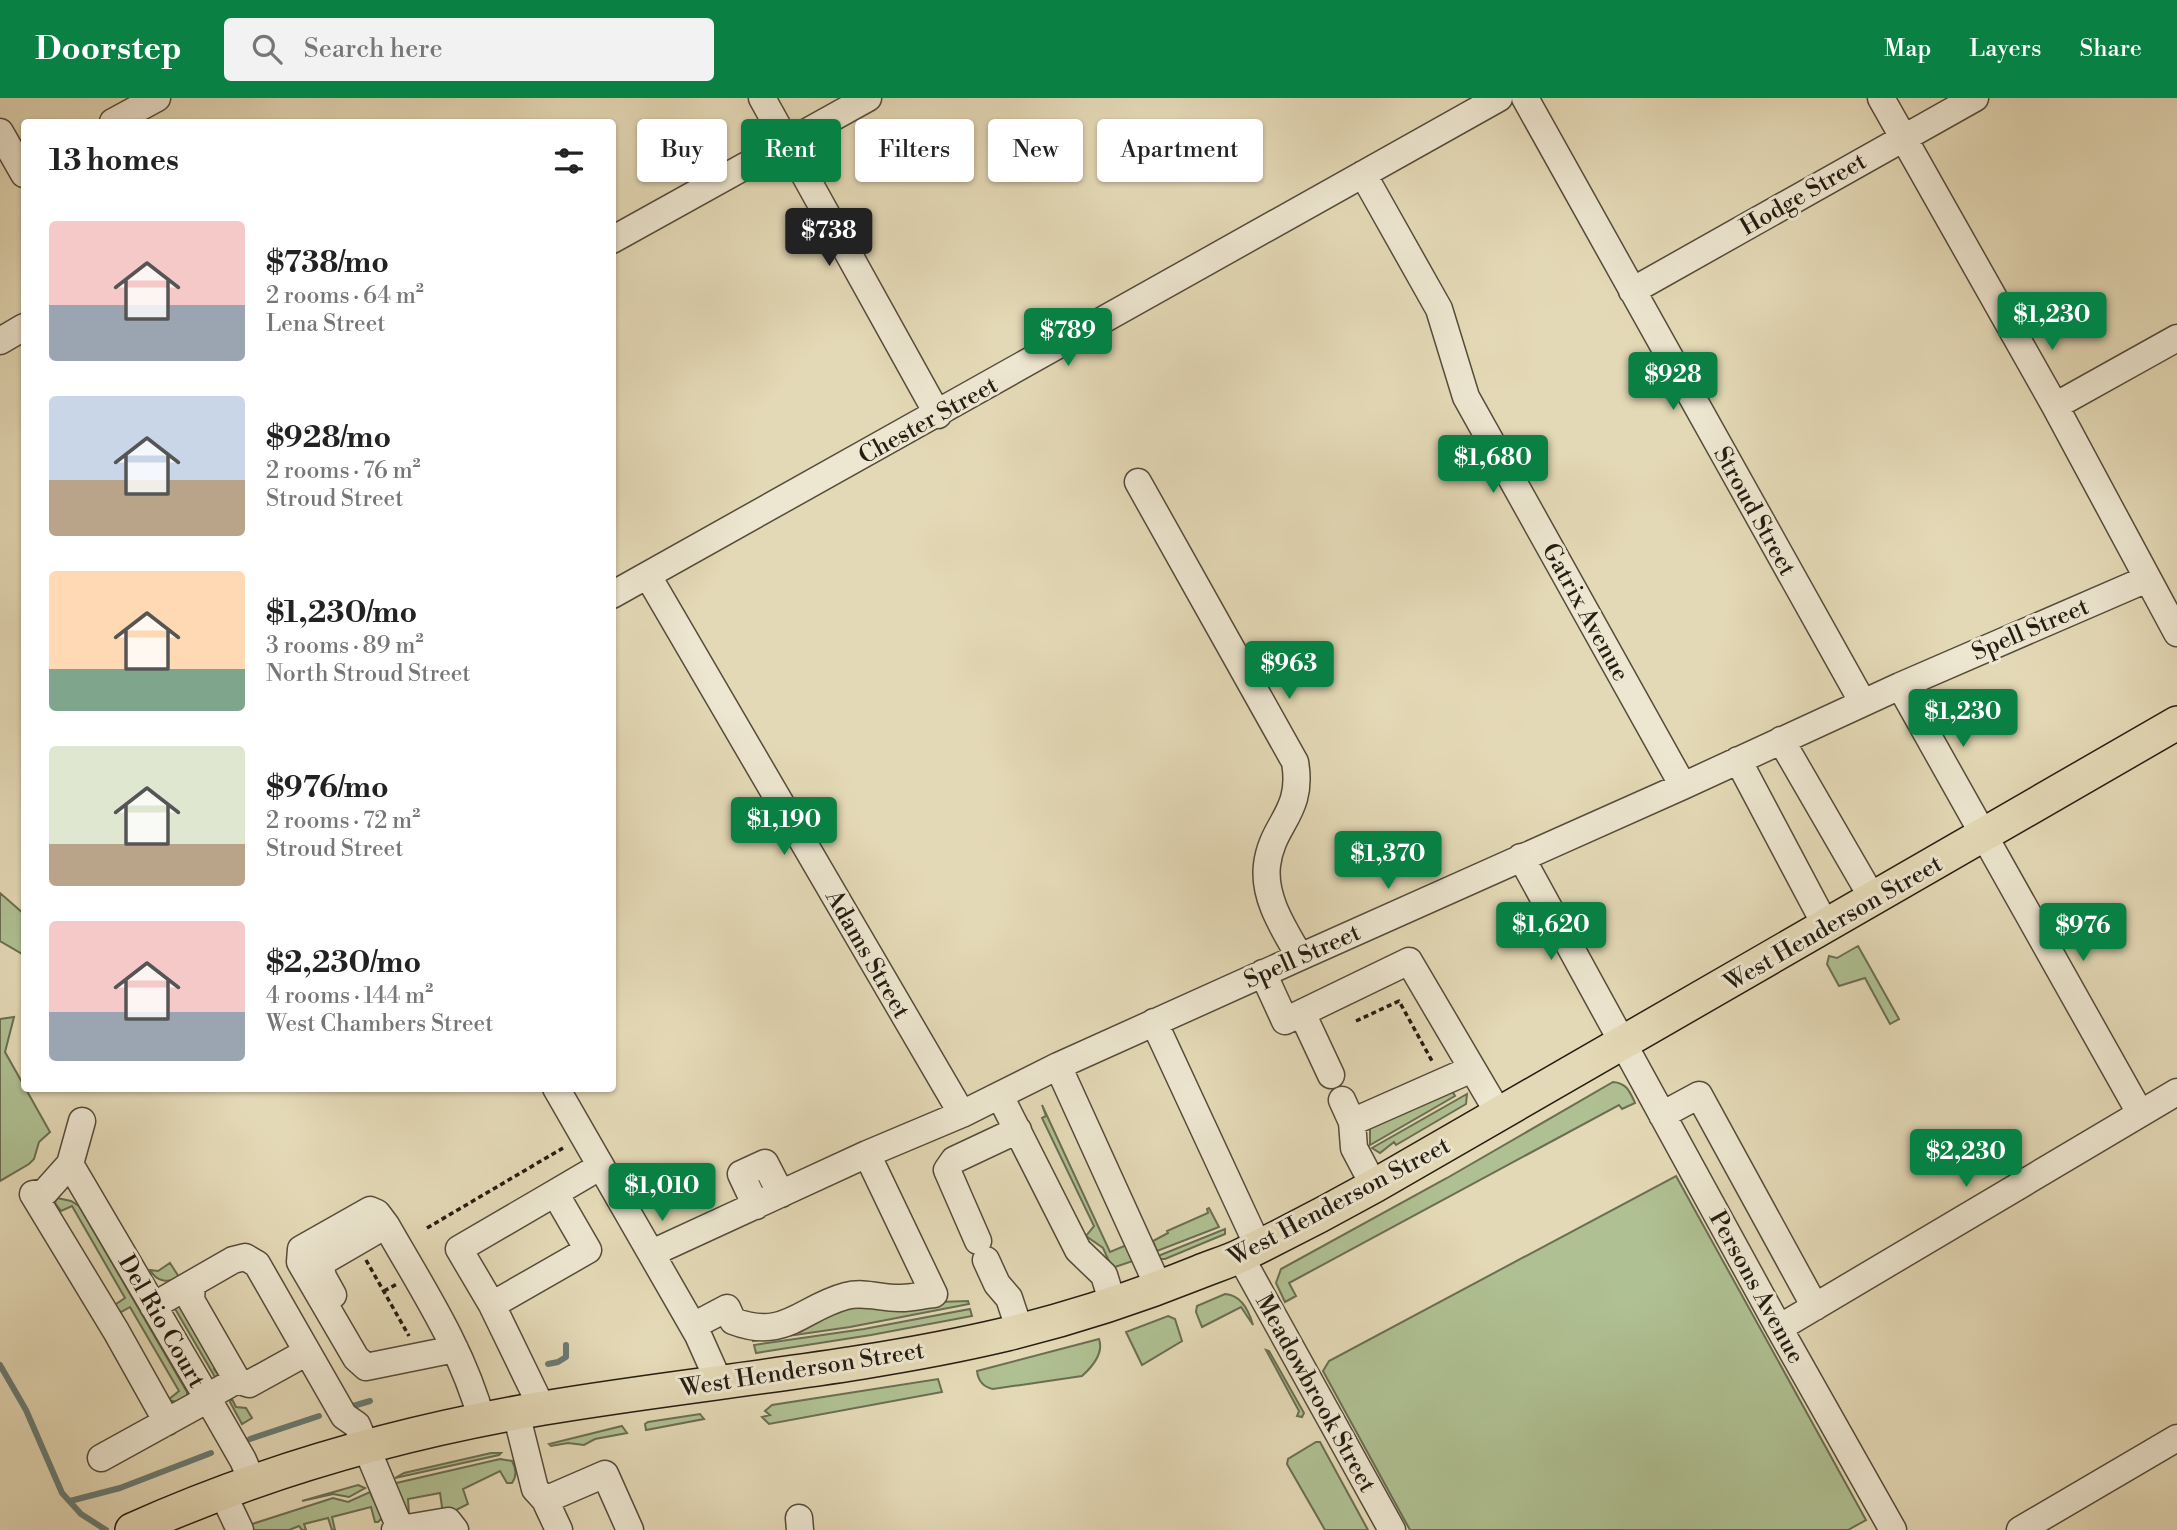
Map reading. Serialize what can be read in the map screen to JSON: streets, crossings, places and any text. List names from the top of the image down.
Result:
{
  "streets": {
    "main road": ["West Henderson Street"],
    "street": [
      "Hodge Street",
      "Chester Street",
      "Stroud Street",
      "Gatrix Avenue",
      "Spell Street",
      "Adams Street",
      "Persons Avenue",
      "Del Rio Court",
      "Meadowbrook Street"
    ]
  },
  "crossings": [
    ["Hodge Street", "Stroud Street"],
    ["Chester Street", "Gatrix Avenue"],
    ["Chester Street", "Adams Street"],
    ["Stroud Street", "Spell Street"],
    ["Gatrix Avenue", "Spell Street"],
    ["Spell Street", "Adams Street"],
    ["Spell Street", "Persons Avenue"],
    ["Spell Street", "Meadowbrook Street"],
    ["West Henderson Street", "Persons Avenue"],
    ["West Henderson Street", "Del Rio Court"],
    ["West Henderson Street", "Meadowbrook Street"]
  ],
  "page": {
    "header": "Doorstep",
    "search": "Search here",
    "nav": ["Map", "Layers", "Share"],
    "chip": [
      "Buy",
      "Rent",
      "Filters",
      "New",
      "Apartment"
    ],
    "heading": "13 homes",
    "list": [
      {
        "name": "$738/mo",
        "note": "2 rooms · 64 m² · Lena Street"
      },
      {
        "name": "$928/mo",
        "note": "2 rooms · 76 m² · Stroud Street"
      },
      {
        "name": "$1,230/mo",
        "note": "3 rooms · 89 m² · North Stroud Street"
      },
      {
        "name": "$976/mo",
        "note": "2 rooms · 72 m² · Stroud Street"
      },
      {
        "name": "$2,230/mo",
        "note": "4 rooms · 144 m² · West Chambers Street"
      }
    ],
    "price": [
      "$738",
      "$1,230",
      "$789",
      "$928",
      "$1,680",
      "$963",
      "$1,230",
      "$1,190",
      "$1,370",
      "$1,620",
      "$976",
      "$2,230",
      "$1,010"
    ]
  }
}
